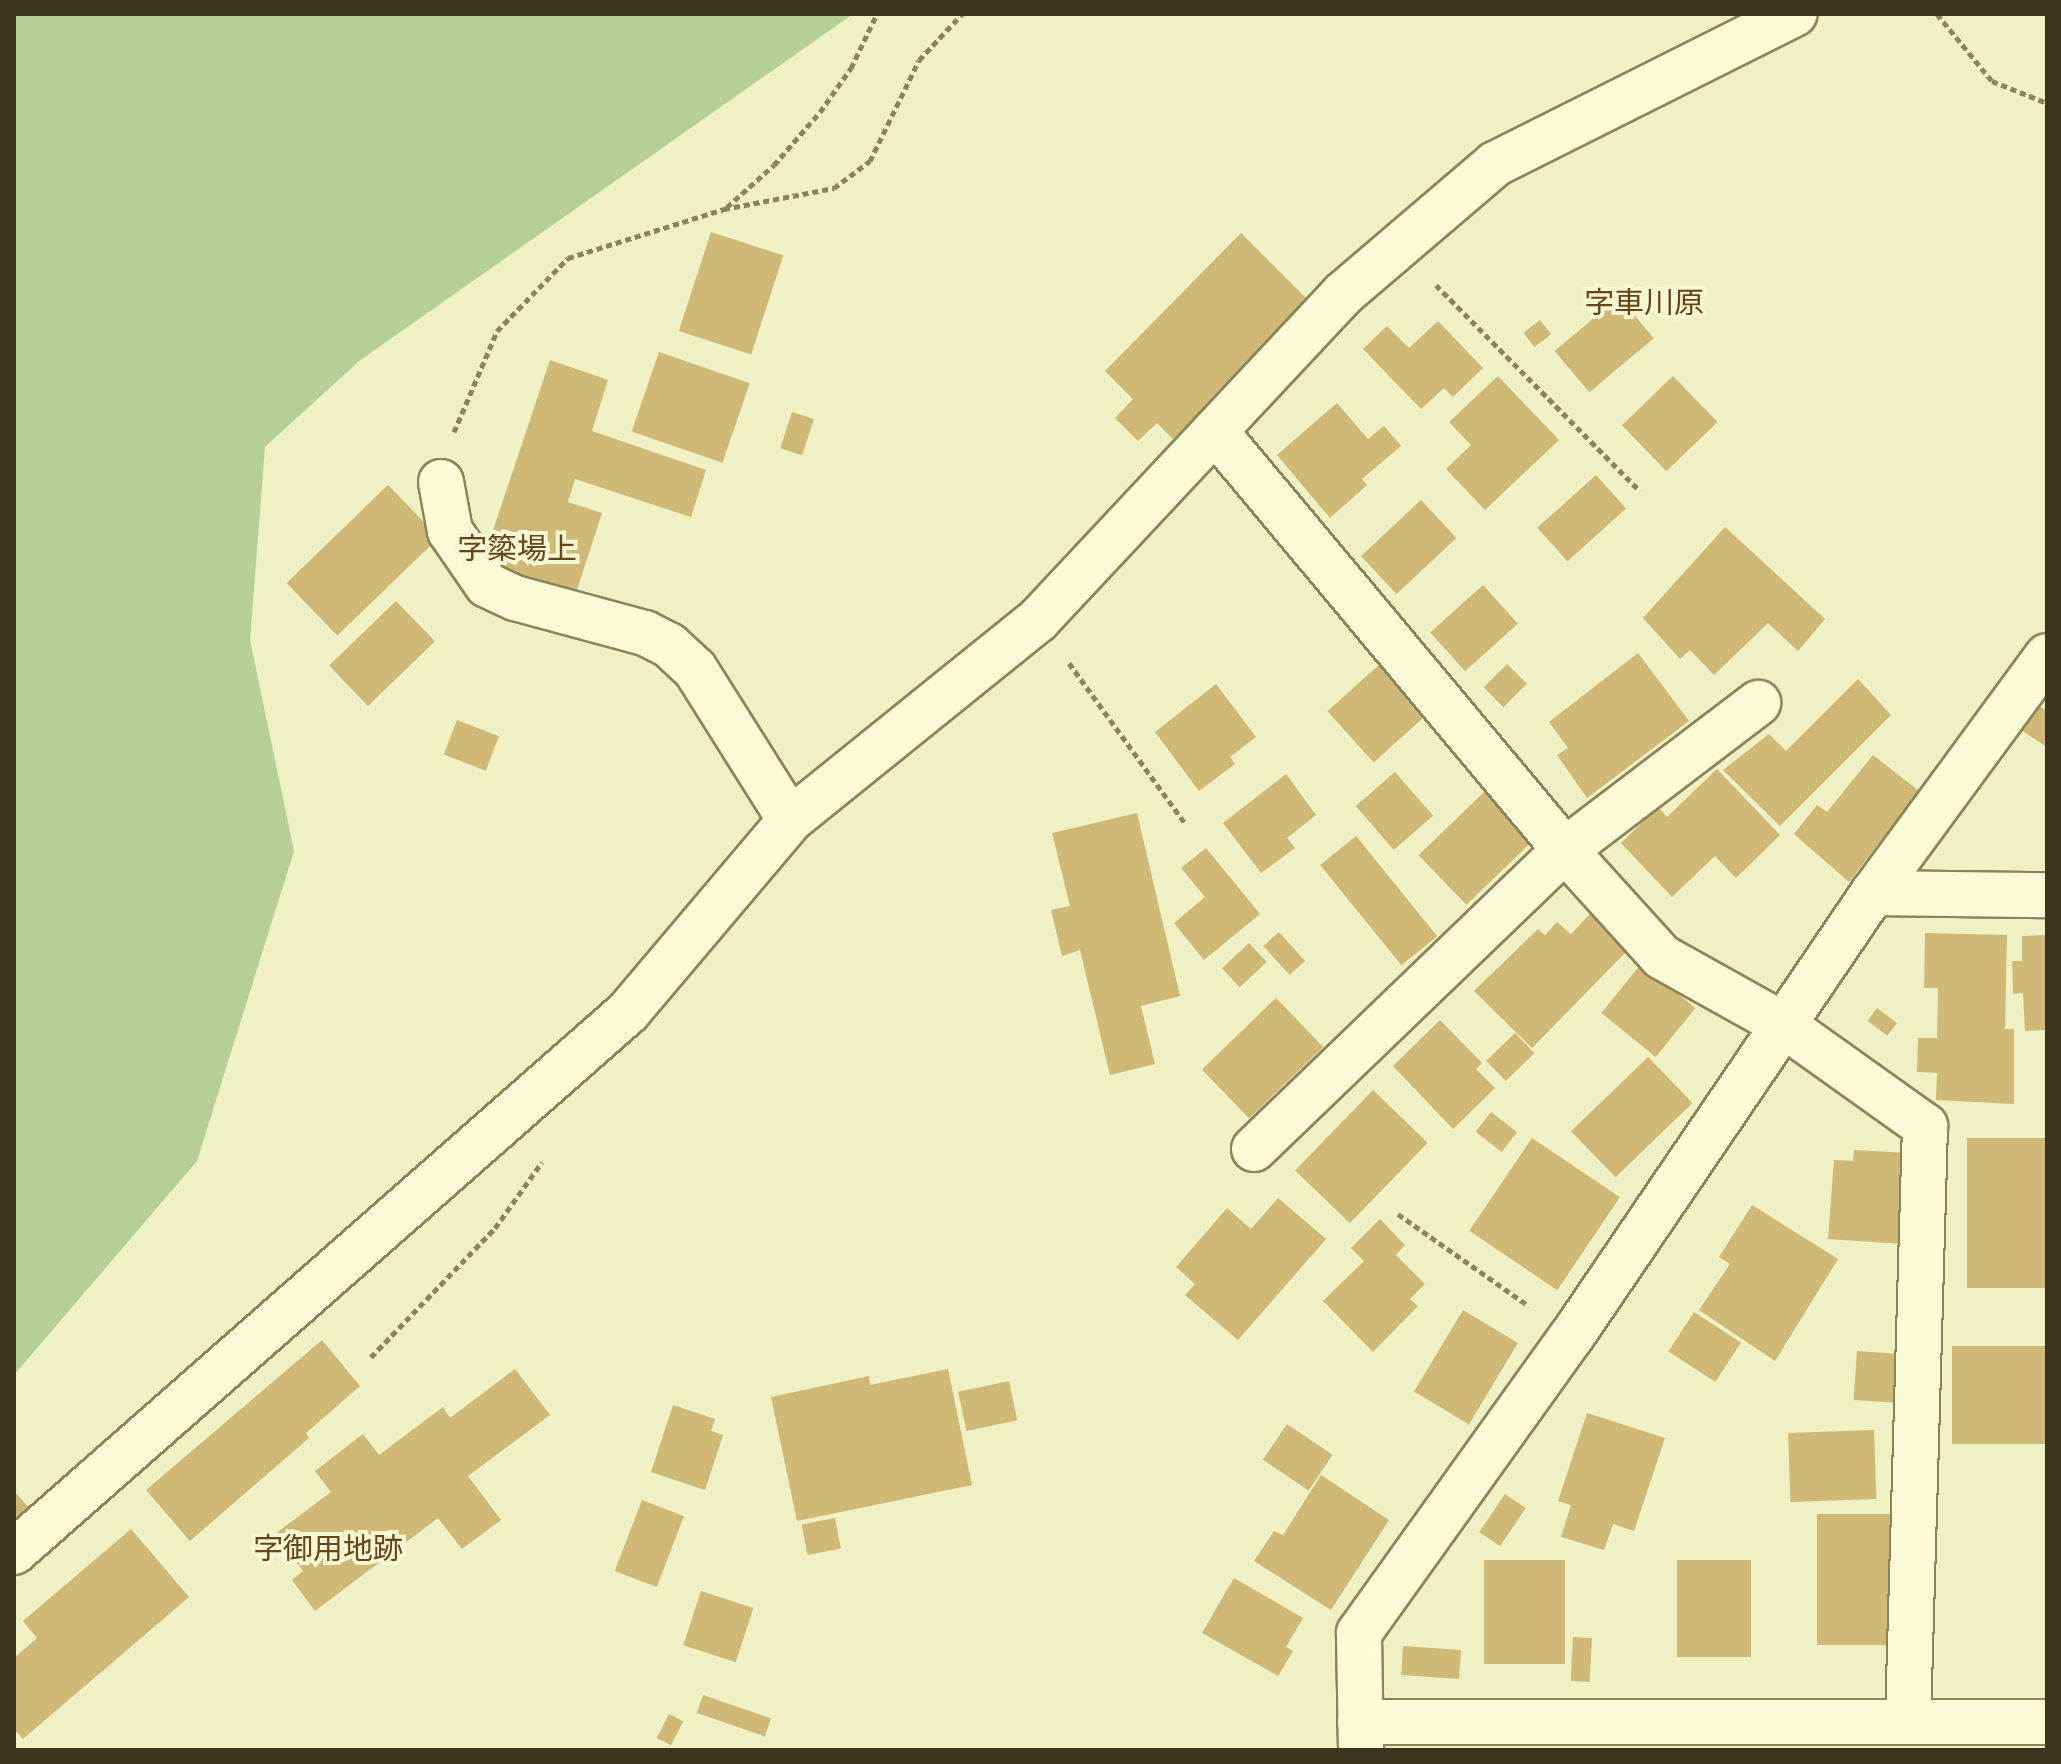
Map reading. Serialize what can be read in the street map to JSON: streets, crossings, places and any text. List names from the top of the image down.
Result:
{
  "districts": ["字車川原", "字簗場上", "字御用地跡"]
}
